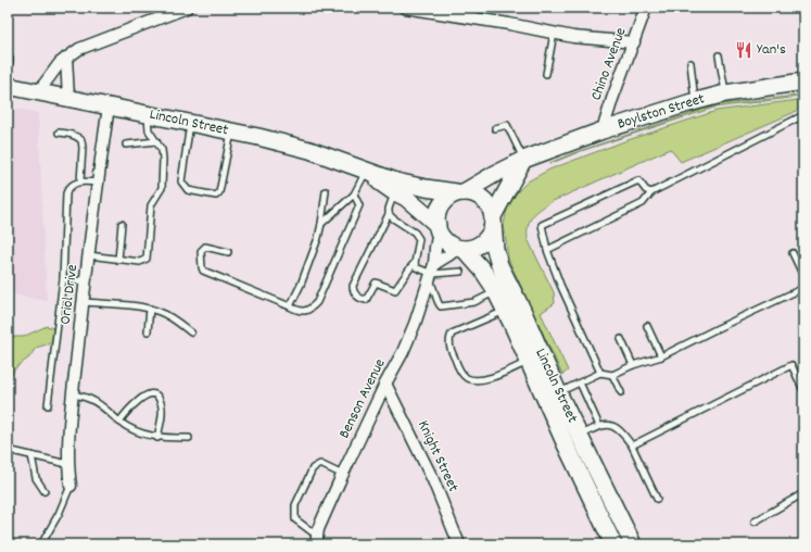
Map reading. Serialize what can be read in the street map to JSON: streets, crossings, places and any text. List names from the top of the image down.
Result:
{
  "streets": {
    "main road": ["Boylston Street", "Lincoln Street"],
    "street": [
      "Chino Avenue",
      "Oriol Drive",
      "Benson Avenue",
      "Knight Street"
    ]
  },
  "crossings": [
    ["Chino Avenue", "Boylston Street"],
    ["Boylston Street", "Lincoln Street"],
    ["Boylston Street", "Benson Avenue"],
    ["Lincoln Street", "Oriol Drive"],
    ["Lincoln Street", "Benson Avenue"],
    ["Benson Avenue", "Knight Street"]
  ],
  "places": {
    "restaurant": ["Yan's"]
  }
}
